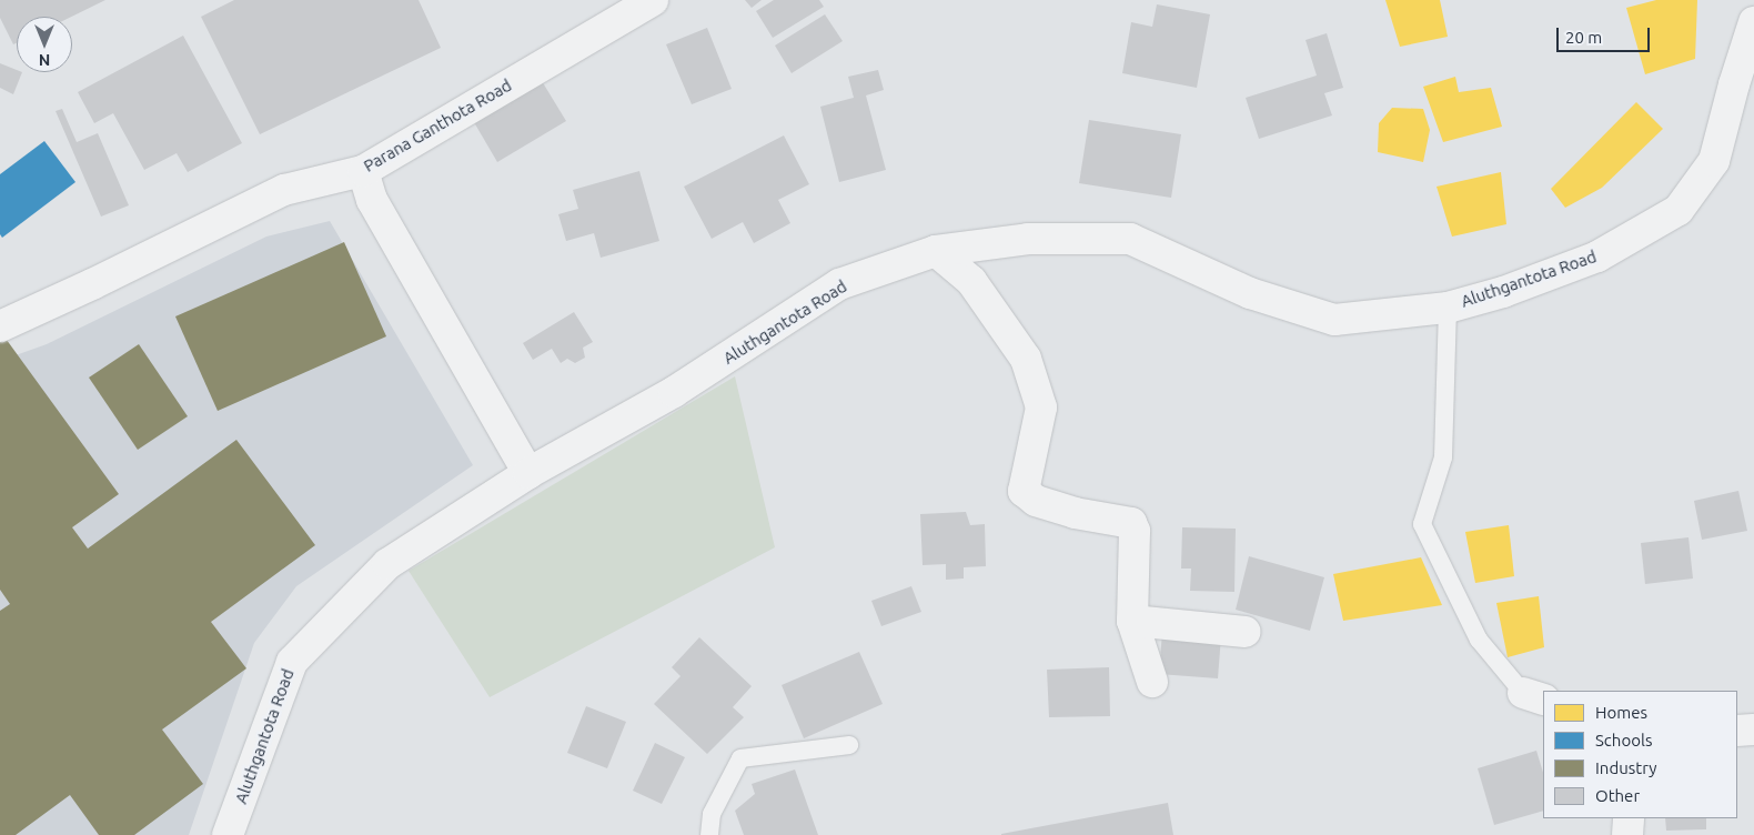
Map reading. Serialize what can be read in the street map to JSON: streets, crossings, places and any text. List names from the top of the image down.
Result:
{
  "streets": {
    "street": ["Parana Ganthota Road", "Aluthgantota Road"]
  },
  "legend": [
    "Homes",
    "Schools",
    "Industry",
    "Other"
  ],
  "scale_bar": "20 m",
  "north": "bottom"
}
